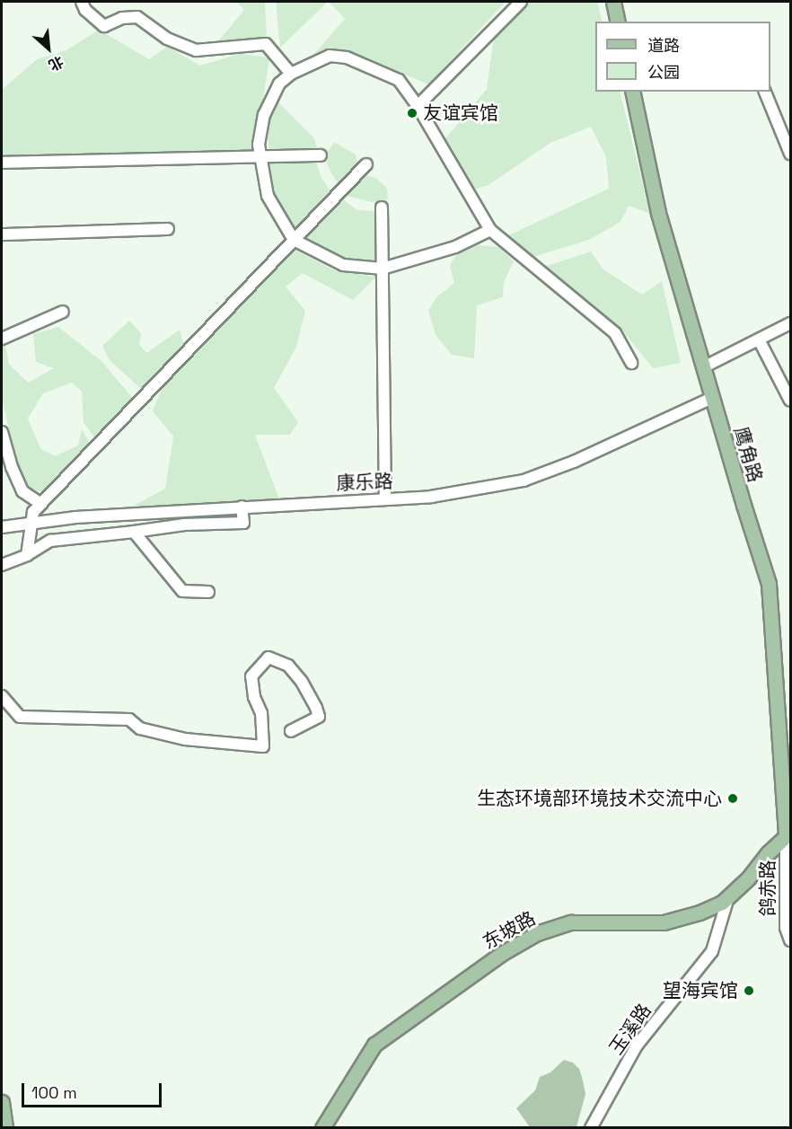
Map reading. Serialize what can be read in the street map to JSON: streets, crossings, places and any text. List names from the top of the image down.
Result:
{
  "streets": {
    "main road": ["鹰角路", "东坡路"],
    "street": ["康乐路", "鸽赤路", "玉溪路"]
  },
  "crossings": [
    ["鹰角路", "康乐路"],
    ["鹰角路", "鸽赤路"],
    ["鹰角路", "东坡路"],
    ["鸽赤路", "东坡路"],
    ["东坡路", "玉溪路"]
  ],
  "places": ["友谊宾馆", "生态环境部环境技术交流中心", "望海宾馆"],
  "legend": ["道路", "公园"],
  "scale_bar": "100 m",
  "north": "bottom right"
}
